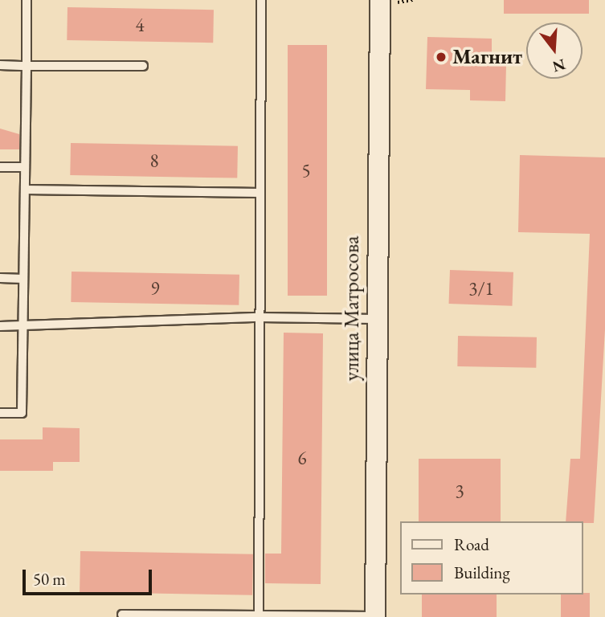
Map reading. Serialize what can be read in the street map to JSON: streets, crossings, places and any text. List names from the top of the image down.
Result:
{
  "streets": {
    "street": ["улица Матросова"]
  },
  "places": ["Магнит"],
  "house_numbers": [
    "4",
    "8",
    "5",
    "9",
    "3/1",
    "6",
    "3"
  ],
  "legend": ["Road", "Building"],
  "scale_bar": "50 m",
  "north": "bottom"
}
